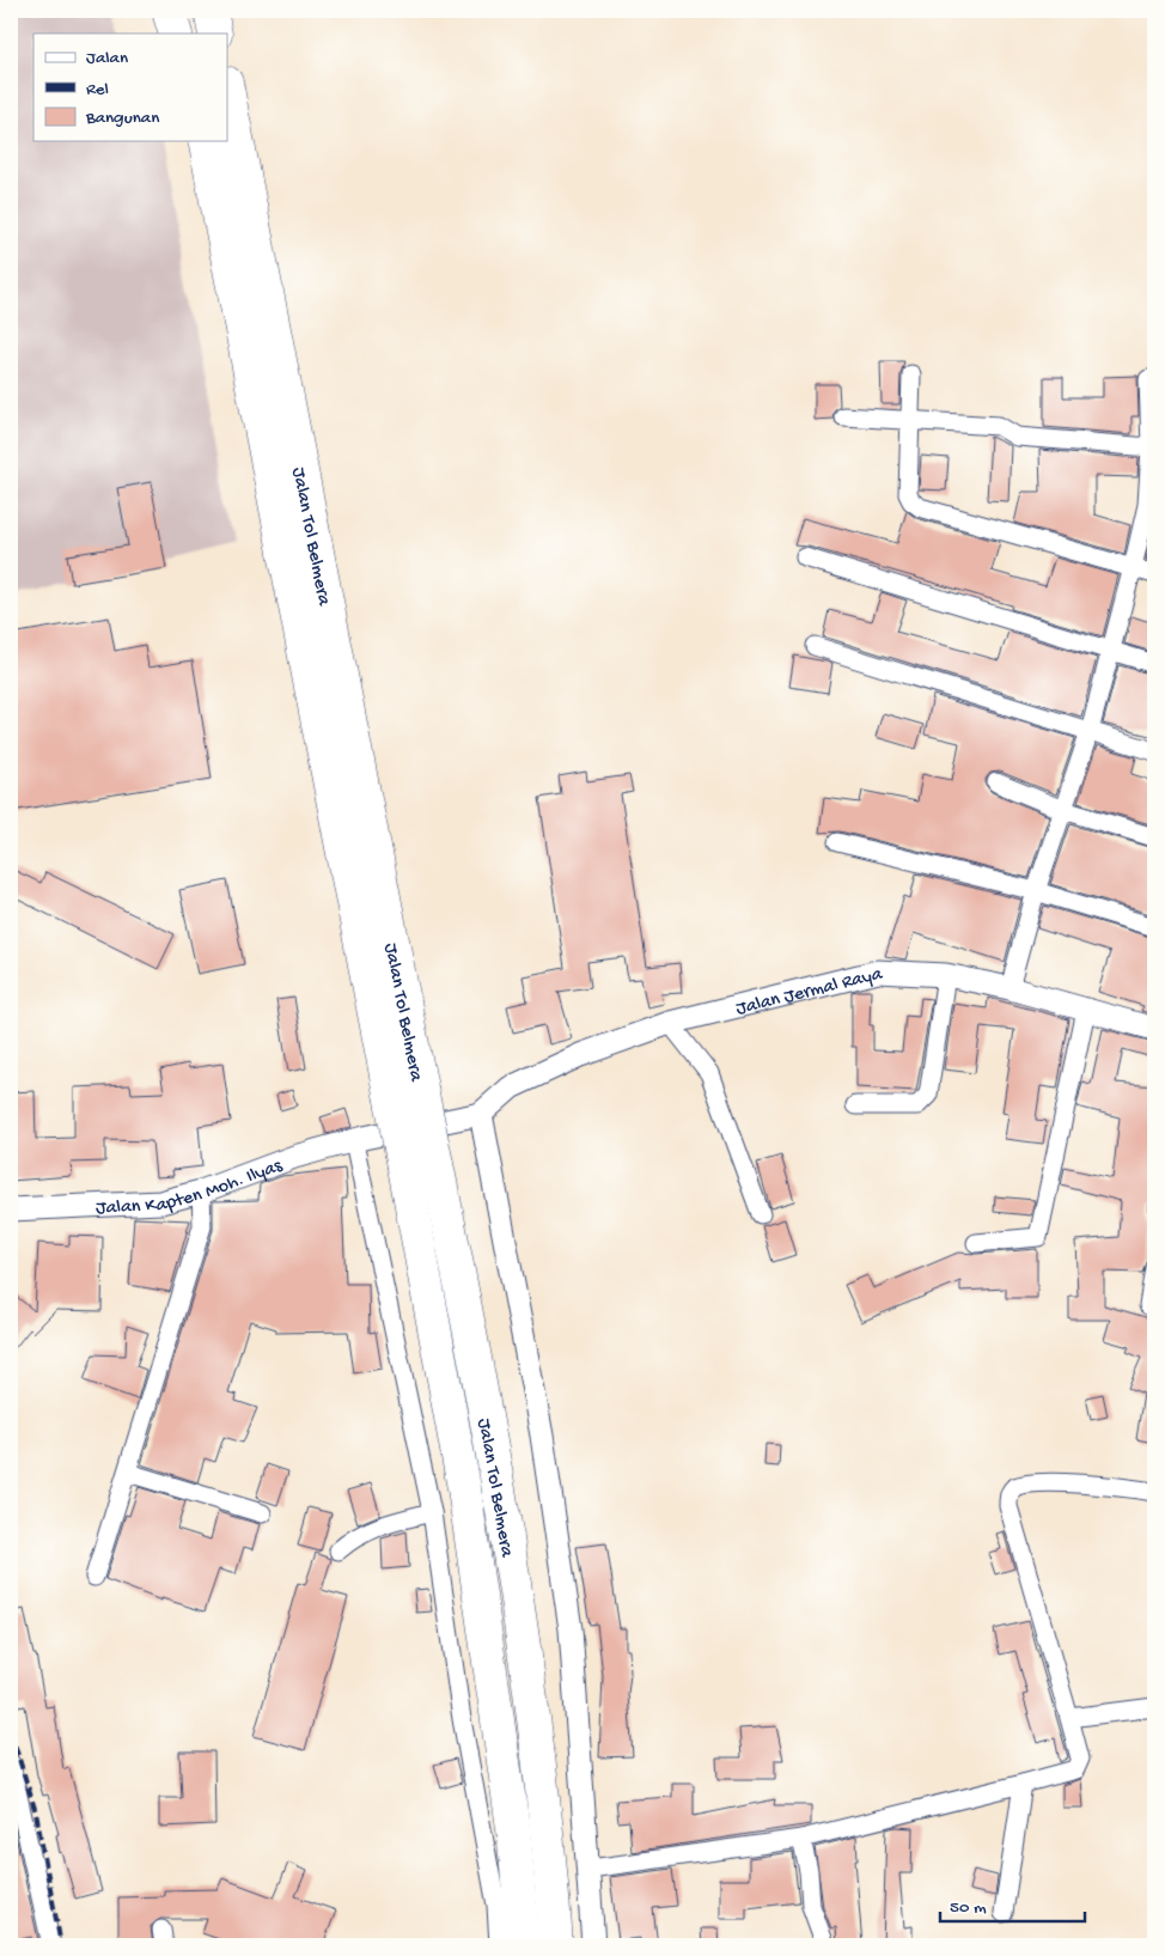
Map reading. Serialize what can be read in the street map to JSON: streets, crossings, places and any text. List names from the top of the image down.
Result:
{
  "streets": {
    "highway": ["Jalan Tol Belmera"],
    "street": ["Jalan Jermal Raya", "Jalan Kapten Moh. Ilyas"]
  },
  "crossings": [
    ["Jalan Jermal Raya", "Jalan Kapten Moh. Ilyas"]
  ],
  "legend": ["Jalan", "Rel", "Bangunan"],
  "scale_bar": "50 m"
}
